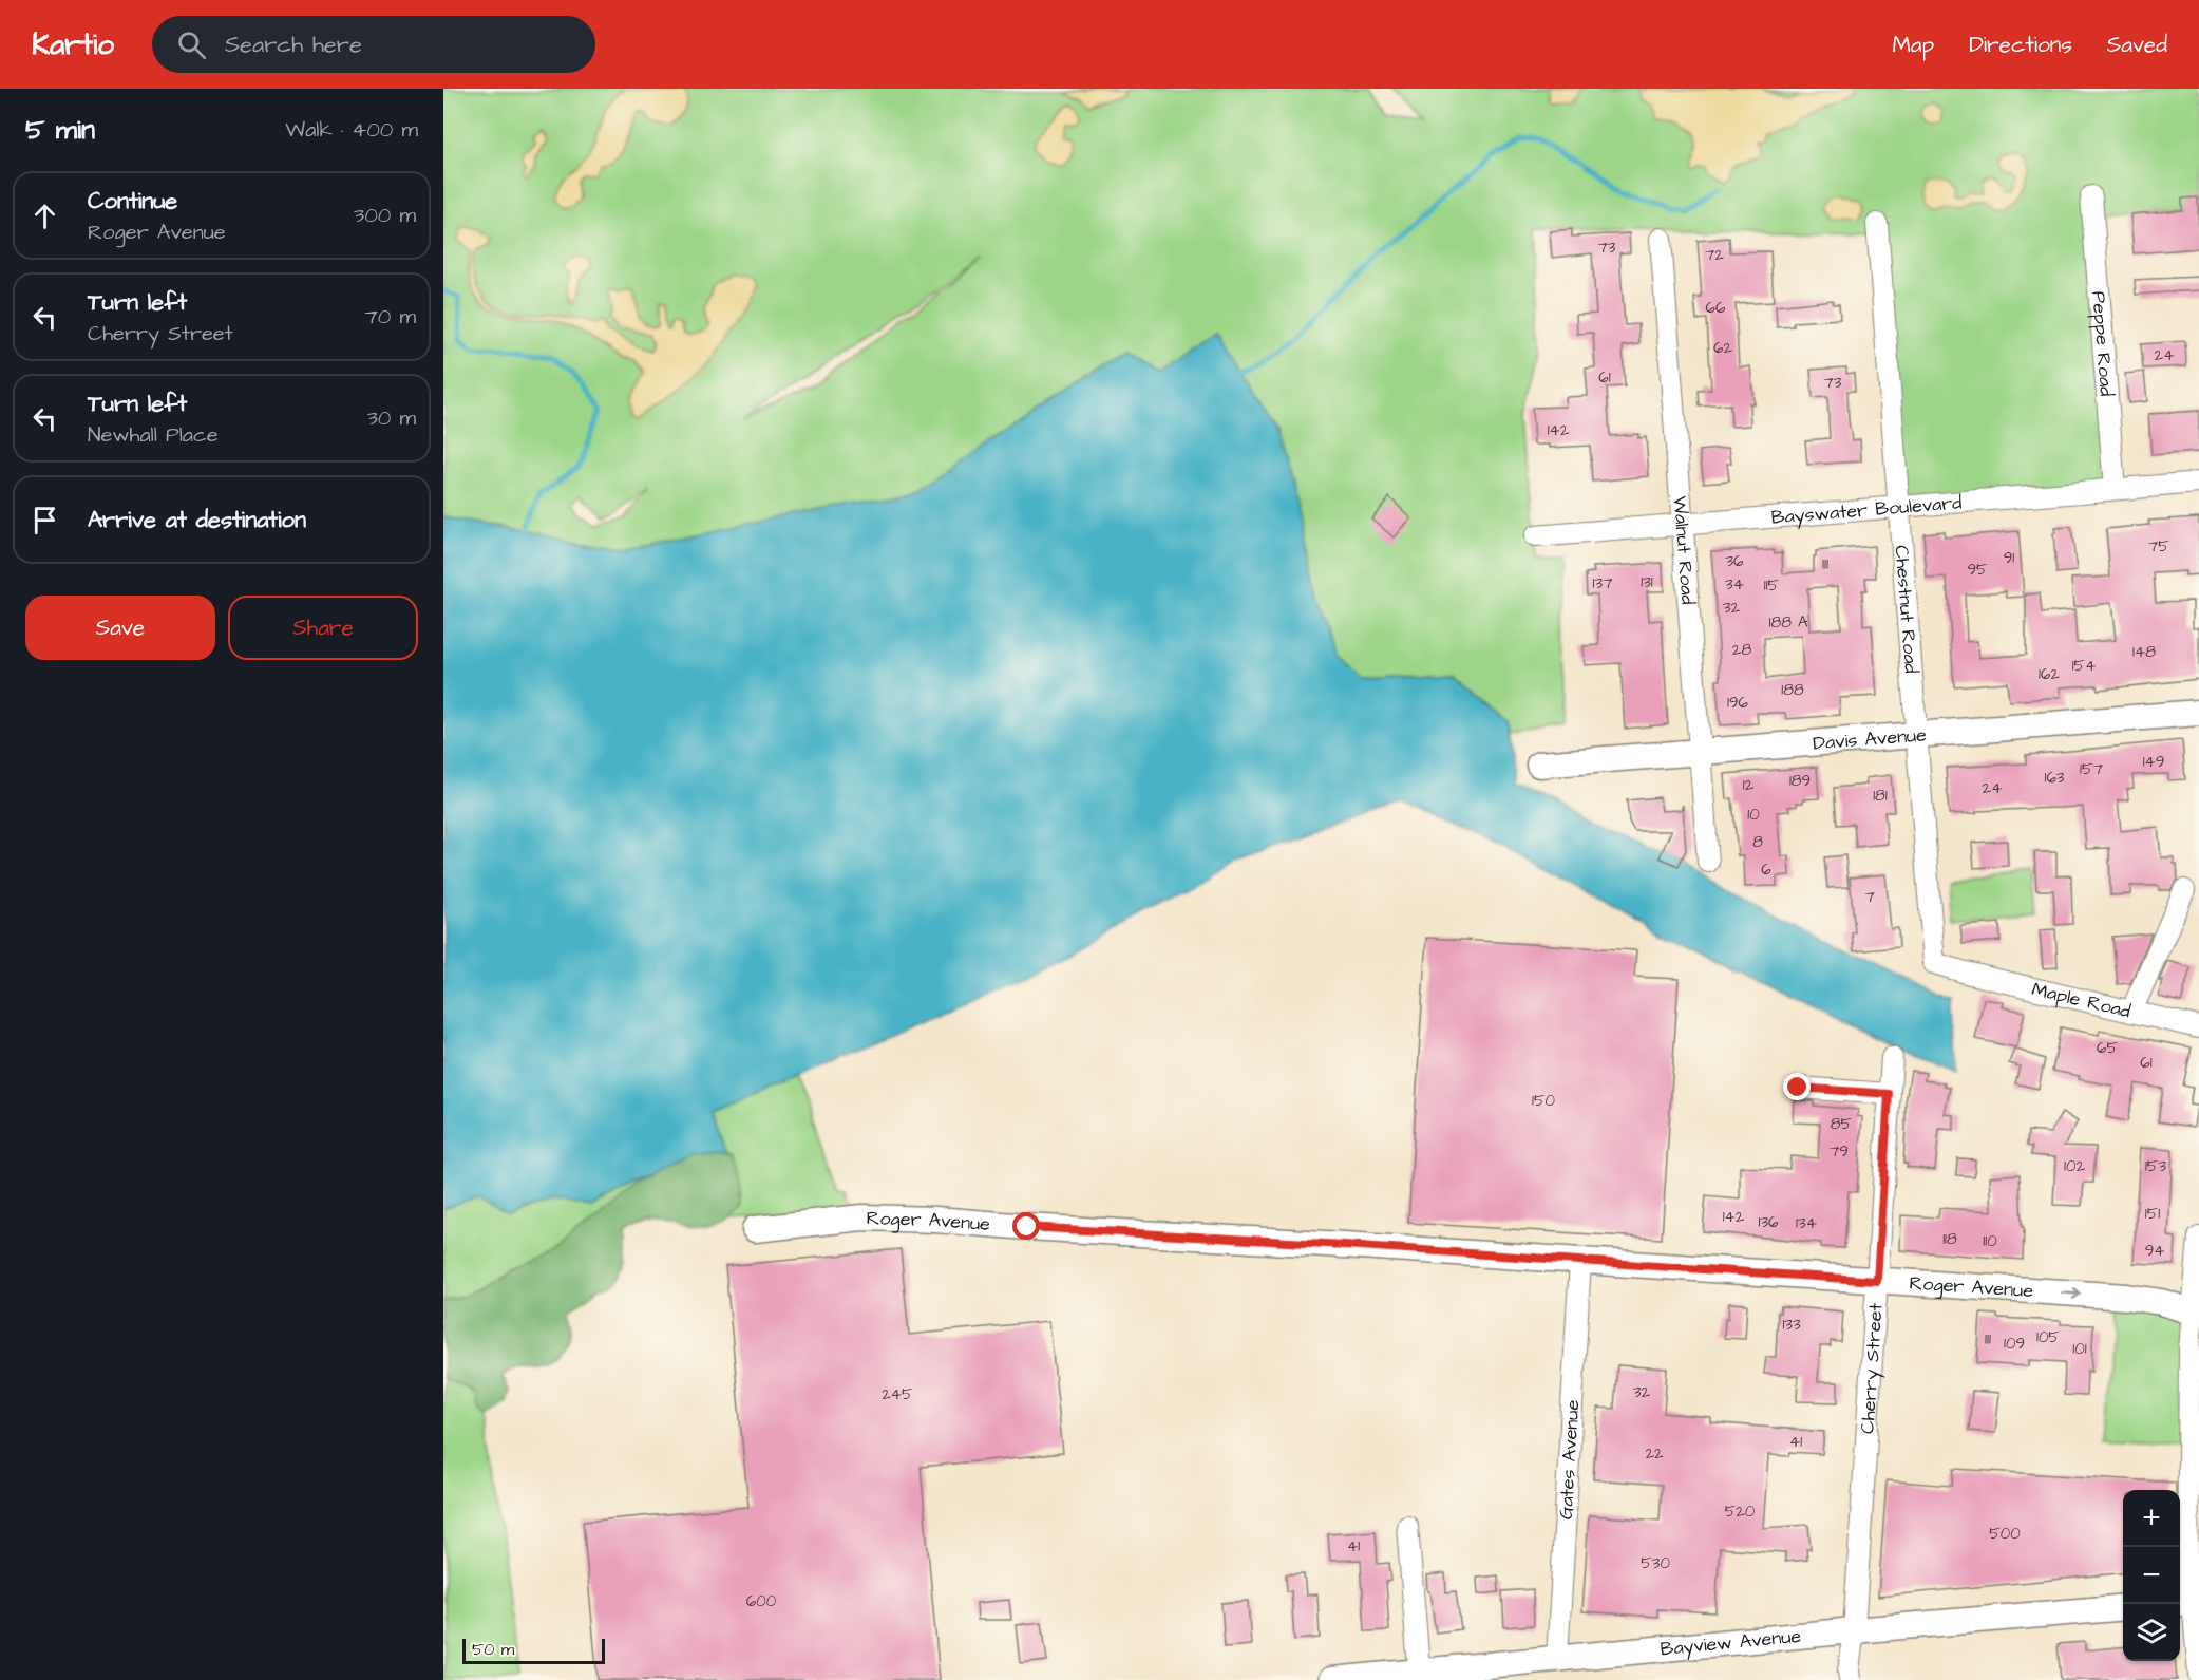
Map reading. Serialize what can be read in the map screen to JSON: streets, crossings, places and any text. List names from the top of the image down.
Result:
{
  "streets": {
    "street": [
      "Peppe Road",
      "Bayswater Boulevard",
      "Walnut Road",
      "Chestnut Road",
      "Davis Avenue",
      "Maple Road",
      "Roger Avenue",
      "Cherry Street",
      "Gates Avenue",
      "Bayview Avenue"
    ]
  },
  "crossings": [
    ["Peppe Road", "Bayswater Boulevard"],
    ["Bayswater Boulevard", "Walnut Road"],
    ["Bayswater Boulevard", "Chestnut Road"],
    ["Walnut Road", "Davis Avenue"],
    ["Chestnut Road", "Davis Avenue"],
    ["Chestnut Road", "Maple Road"],
    ["Roger Avenue", "Cherry Street"],
    ["Roger Avenue", "Gates Avenue"],
    ["Cherry Street", "Bayview Avenue"],
    ["Gates Avenue", "Bayview Avenue"]
  ],
  "house_numbers": [
    "73",
    "72",
    "66",
    "62",
    "24",
    "61",
    "73",
    "142",
    "75",
    "91",
    "36",
    "111",
    "95",
    "131",
    "137",
    "34",
    "115",
    "32",
    "188 A",
    "28",
    "148",
    "154",
    "162",
    "188",
    "196",
    "149",
    "157",
    "163",
    "189",
    "12",
    "24",
    "181",
    "10",
    "8",
    "6",
    "7",
    "65",
    "61",
    "150",
    "85",
    "79",
    "102",
    "153",
    "151",
    "142",
    "136",
    "134",
    "118",
    "110",
    "94",
    "133",
    "105",
    "111",
    "109",
    "101",
    "32",
    "245",
    "41",
    "22",
    "520",
    "500",
    "41",
    "530",
    "600"
  ],
  "scale_bar": "50 m",
  "page": {
    "header": "Kartio",
    "search": "Search here",
    "nav": ["Map", "Directions", "Saved"],
    "heading": ["5 min", "Walk · 400 m"],
    "list": [
      ["Continue", "Roger Avenue", "300 m"],
      ["Turn left", "Cherry Street", "70 m"],
      ["Turn left", "Newhall Place", "30 m"],
      "Arrive at destination"
    ],
    "buttons": ["Save", "Share"],
    "map_buttons": ["+", "−"],
    "scale": "50 m"
  }
}
